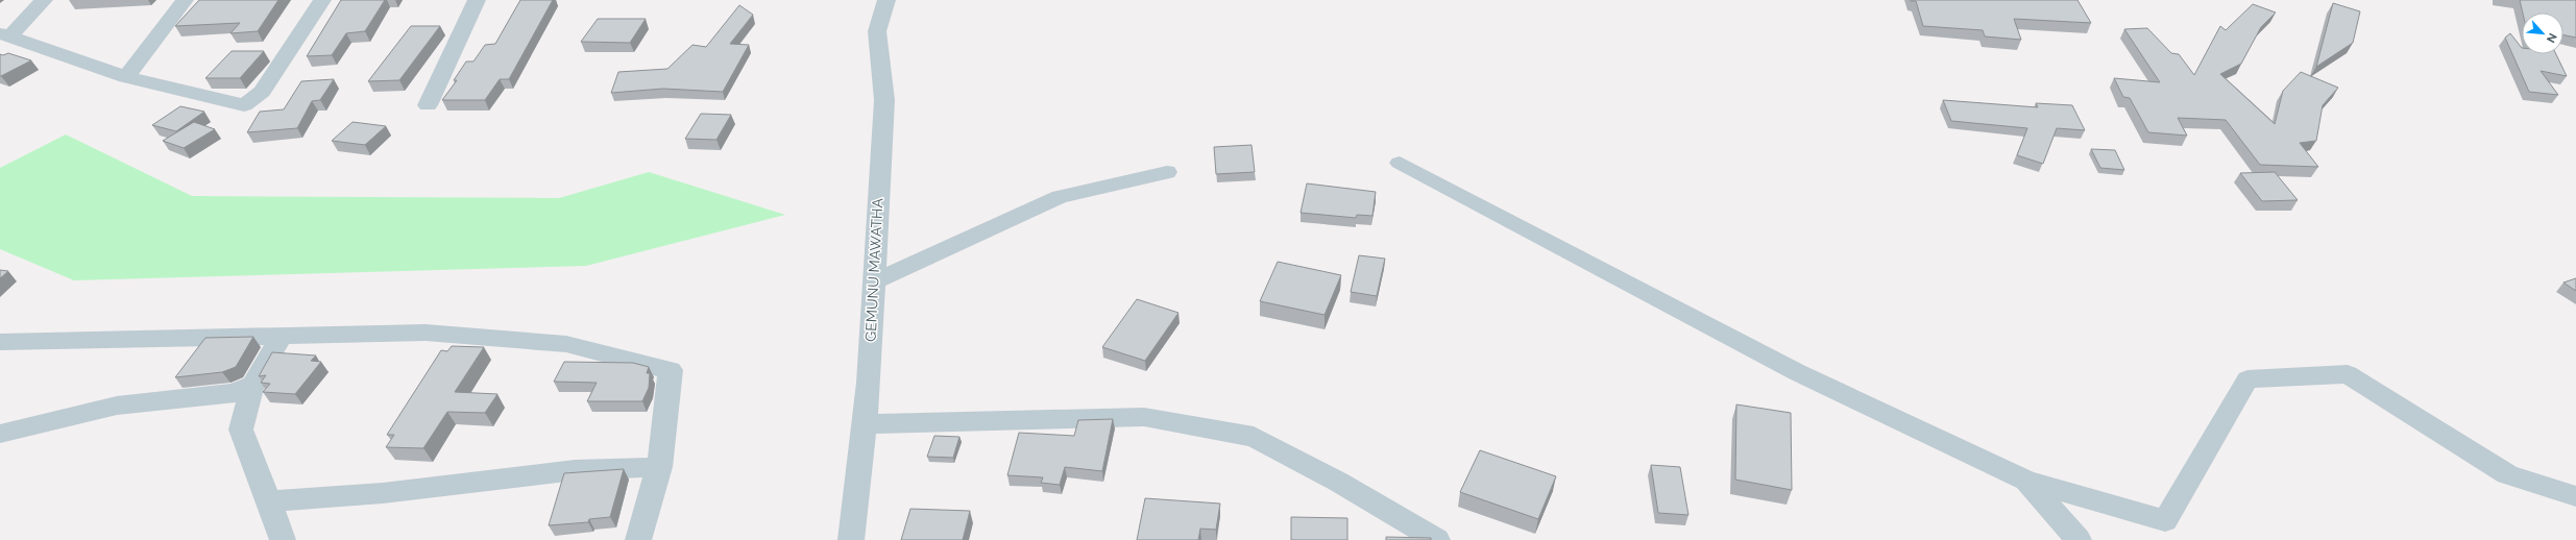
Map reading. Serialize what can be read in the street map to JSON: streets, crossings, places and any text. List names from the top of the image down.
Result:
{
  "streets": {
    "street": ["GEMUNU MAWATHA"]
  },
  "north": "bottom right"
}
